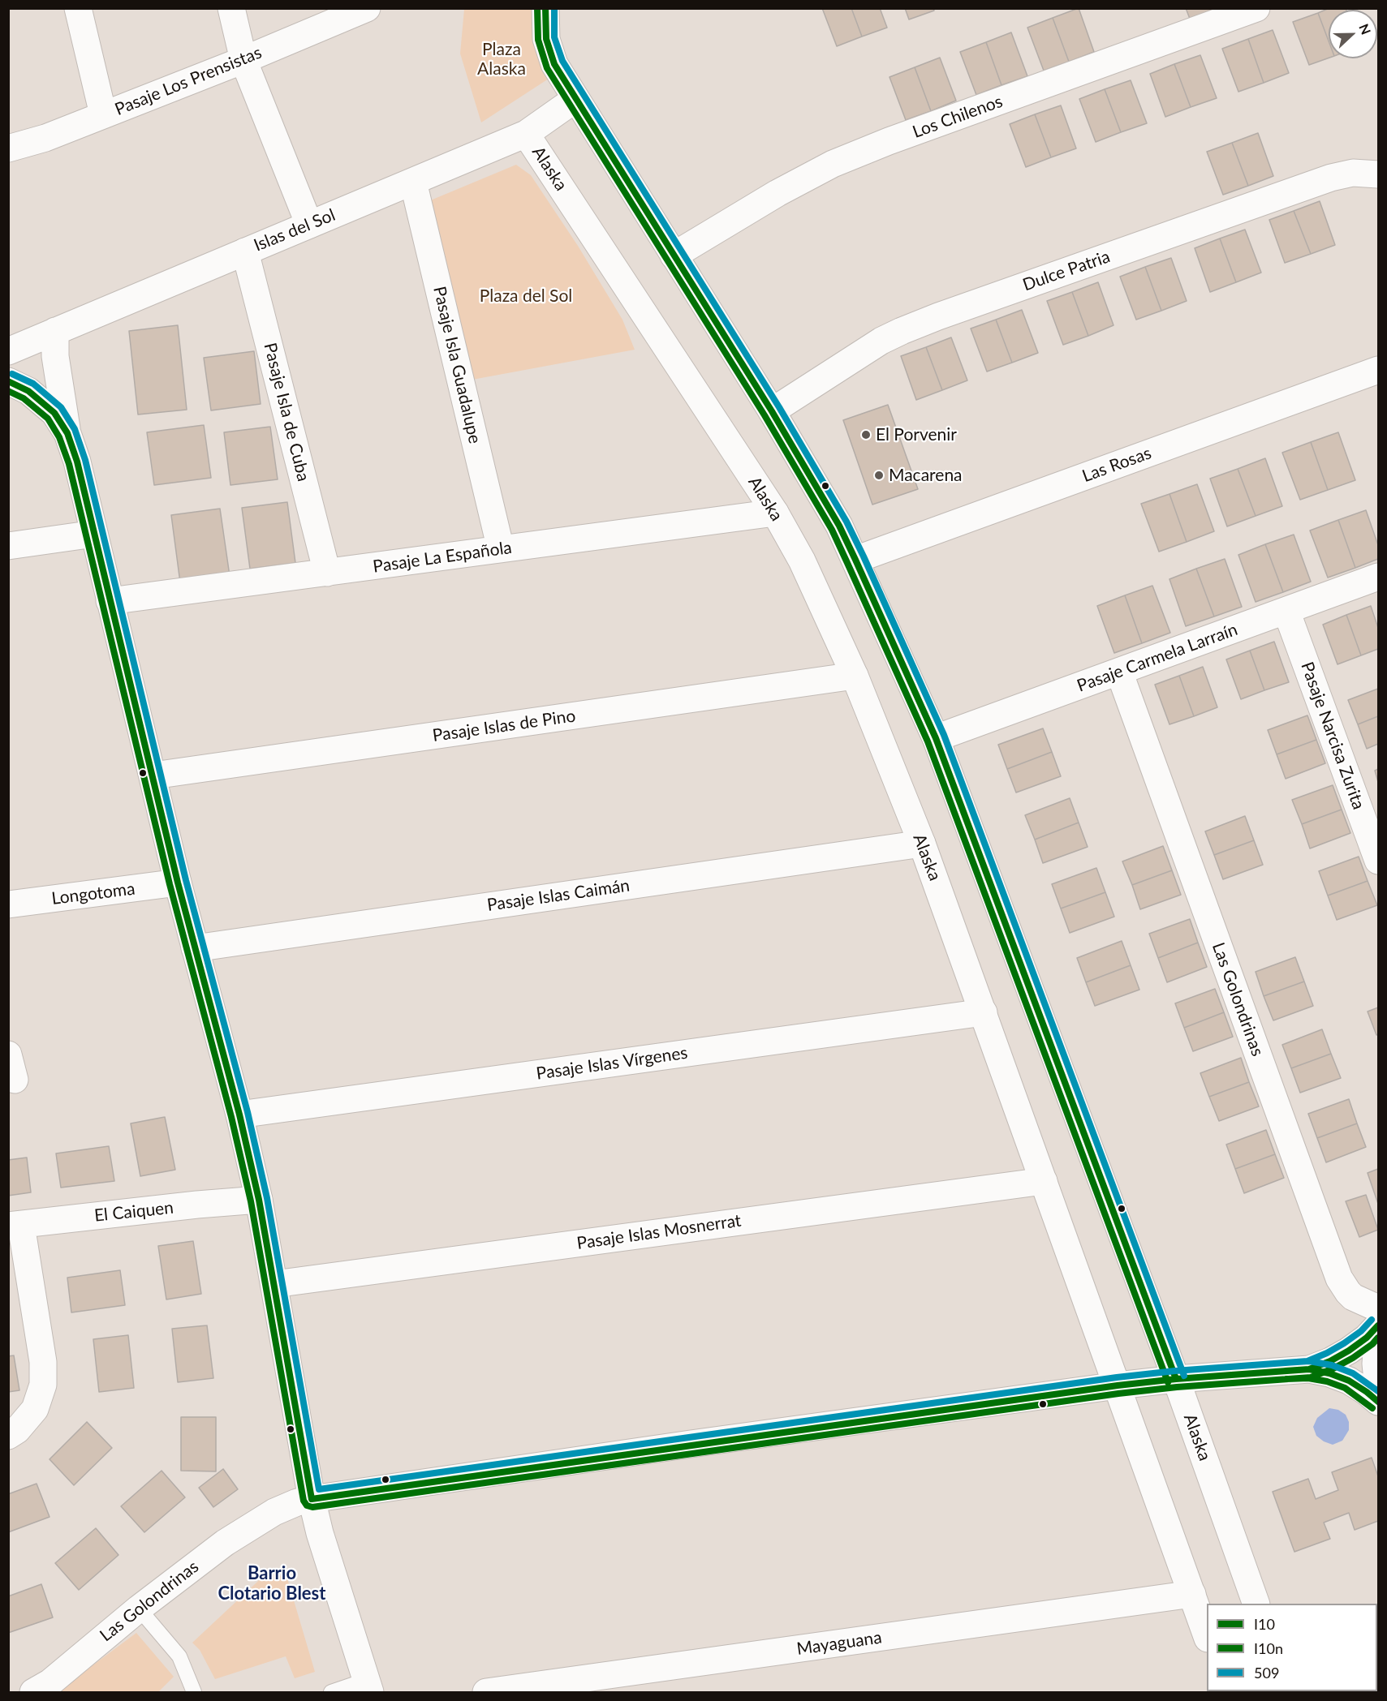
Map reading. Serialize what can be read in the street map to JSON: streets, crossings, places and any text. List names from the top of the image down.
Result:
{
  "streets": {
    "street": [
      "Pasaje Los Prensistas",
      "Los Chilenos",
      "Alaska",
      "Islas del Sol",
      "Dulce Patria",
      "Pasaje Isla Guadalupe",
      "Pasaje Isla de Cuba",
      "Las Rosas",
      "Pasaje La Española",
      "Pasaje Carmela Larraín",
      "Pasaje Islas de Pino",
      "Pasaje Narcisa Zurita",
      "Longotoma",
      "Pasaje Islas Caimán",
      "Las Golondrinas",
      "Pasaje Islas Vírgenes",
      "El Caiquen",
      "Pasaje Islas Mosnerrat",
      "Mayaguana"
    ]
  },
  "crossings": [
    ["Los Chilenos", "Alaska"],
    ["Alaska", "Islas del Sol"],
    ["Alaska", "Dulce Patria"],
    ["Alaska", "Las Rosas"],
    ["Alaska", "Pasaje La Española"],
    ["Alaska", "Pasaje Carmela Larraín"],
    ["Alaska", "Pasaje Islas de Pino"],
    ["Alaska", "Pasaje Islas Caimán"],
    ["Alaska", "Las Golondrinas"],
    ["Alaska", "Pasaje Islas Vírgenes"],
    ["Alaska", "Pasaje Islas Mosnerrat"],
    ["Alaska", "Mayaguana"],
    ["Islas del Sol", "Pasaje Isla Guadalupe"],
    ["Islas del Sol", "Pasaje Isla de Cuba"],
    ["Pasaje Isla Guadalupe", "Pasaje La Española"],
    ["Pasaje Isla de Cuba", "Pasaje La Española"],
    ["Pasaje Carmela Larraín", "Pasaje Narcisa Zurita"],
    ["Pasaje Carmela Larraín", "Las Golondrinas"]
  ],
  "districts": ["Barrio Clotario Blest"],
  "parks": ["Plaza Alaska", "Plaza del Sol"],
  "places": ["El Porvenir", "Macarena"],
  "lines": ["transit line I10", "transit line I10n", "transit line 509"],
  "legend": ["I10", "I10n", "509"],
  "north": "right"
}
